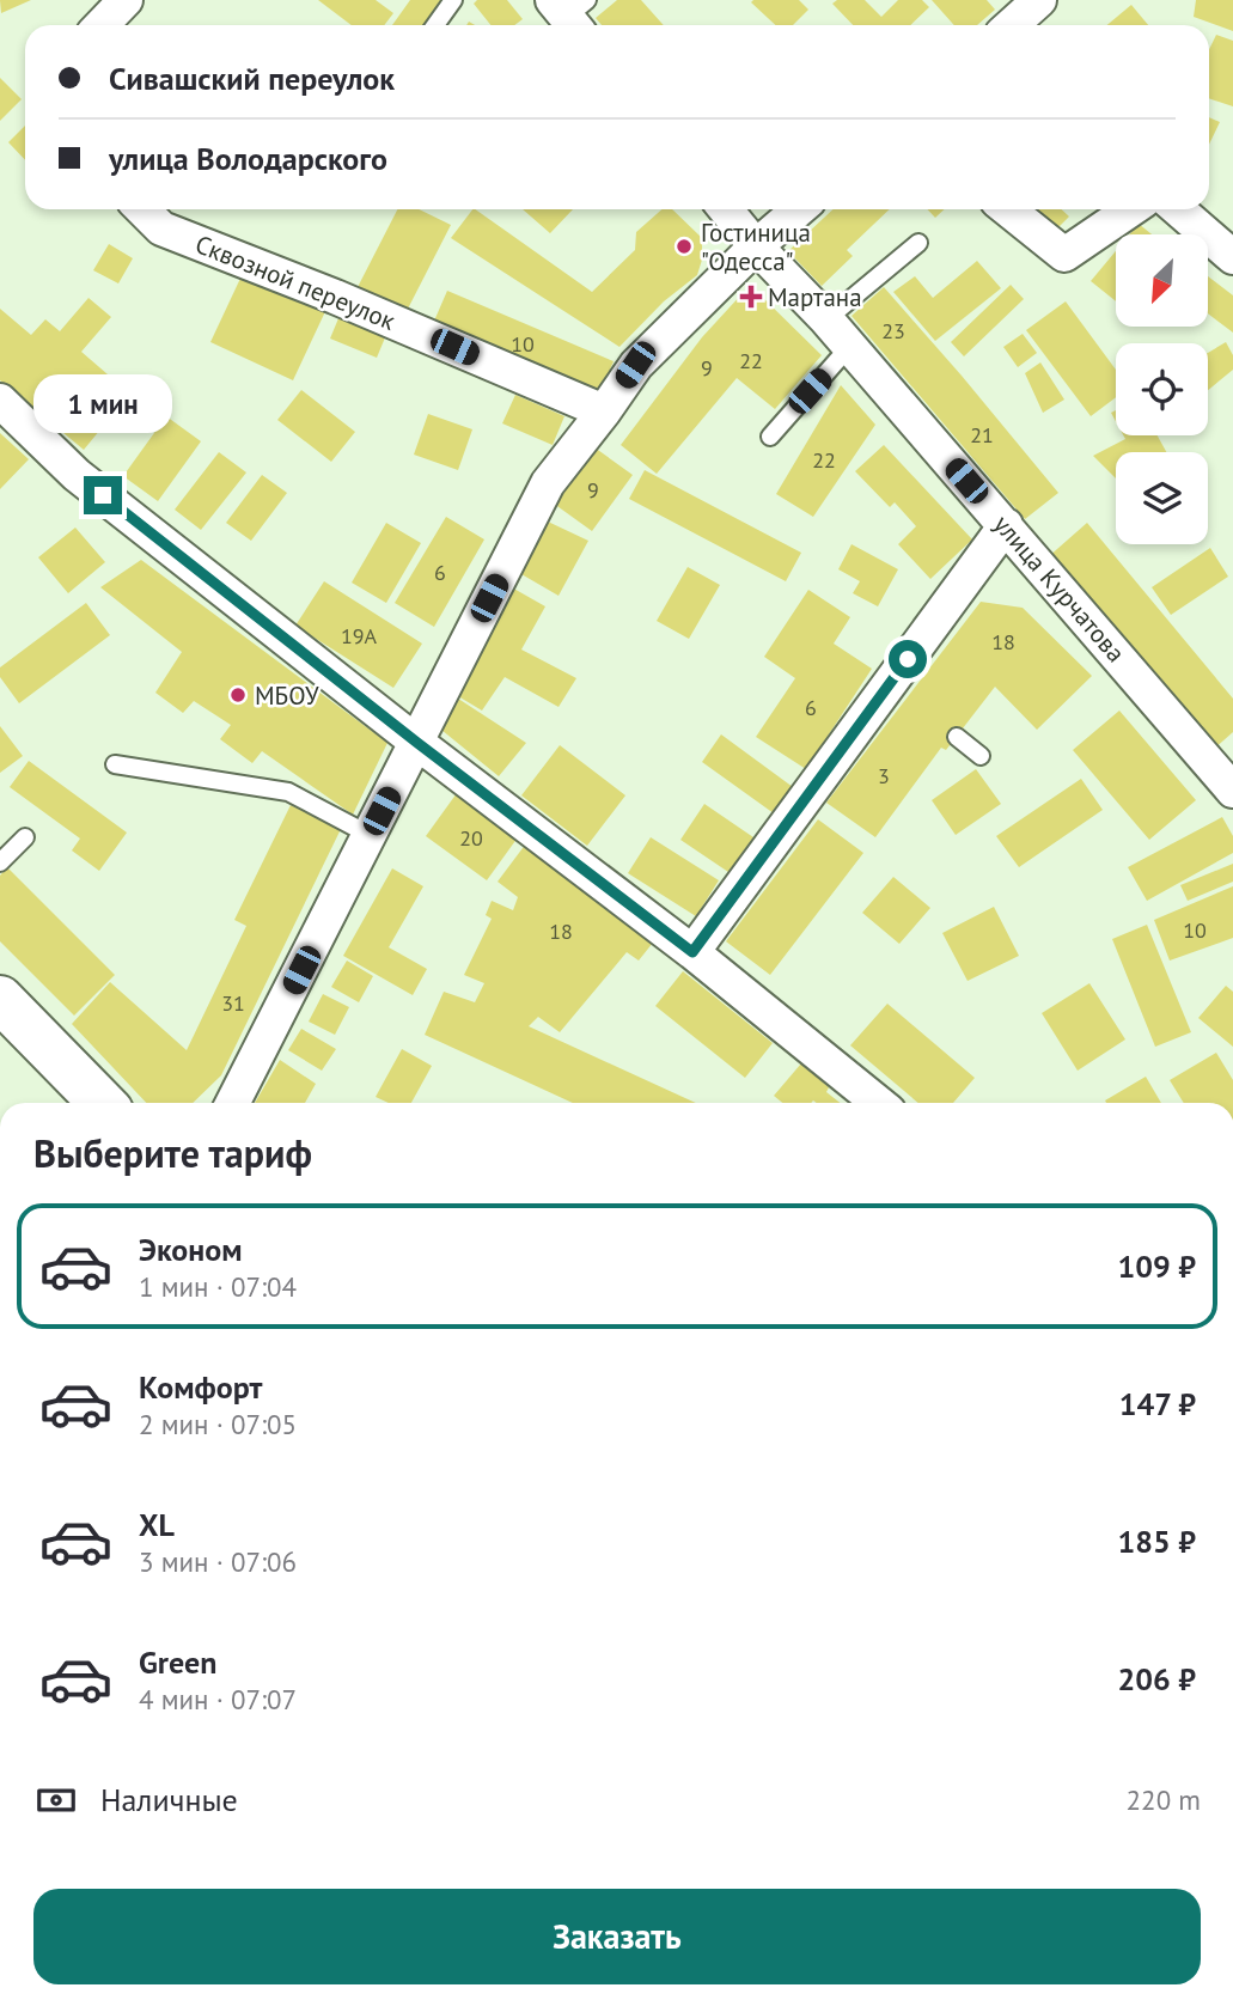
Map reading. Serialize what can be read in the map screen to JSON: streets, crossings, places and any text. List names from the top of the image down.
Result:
{
  "streets": {
    "street": ["Сквозной переулок", "улица Курчатова"]
  },
  "places": {
    "other": ["Гостиница \"Одесса\"", "МБОУ"],
    "health": ["Мартана"]
  },
  "house_numbers": [
    "23",
    "10",
    "22",
    "9",
    "21",
    "22",
    "9",
    "6",
    "19А",
    "18",
    "6",
    "3",
    "20",
    "10",
    "18",
    "31"
  ],
  "north": "bottom left",
  "page": {
    "banner": ["Сивашский переулок", "улица Володарского"],
    "bubble": "1 мин",
    "heading": "Выберите тариф",
    "list": [
      {
        "name": "Эконом",
        "note": "1 мин · 07:04",
        "value": "109 ₽"
      },
      {
        "name": "Комфорт",
        "note": "2 мин · 07:05",
        "value": "147 ₽"
      },
      {
        "name": "XL",
        "note": "3 мин · 07:06",
        "value": "185 ₽"
      },
      {
        "name": "Green",
        "note": "4 мин · 07:07",
        "value": "206 ₽"
      }
    ],
    "pay": ["Наличные", "220 m"],
    "buttons": "Заказать"
  }
}
